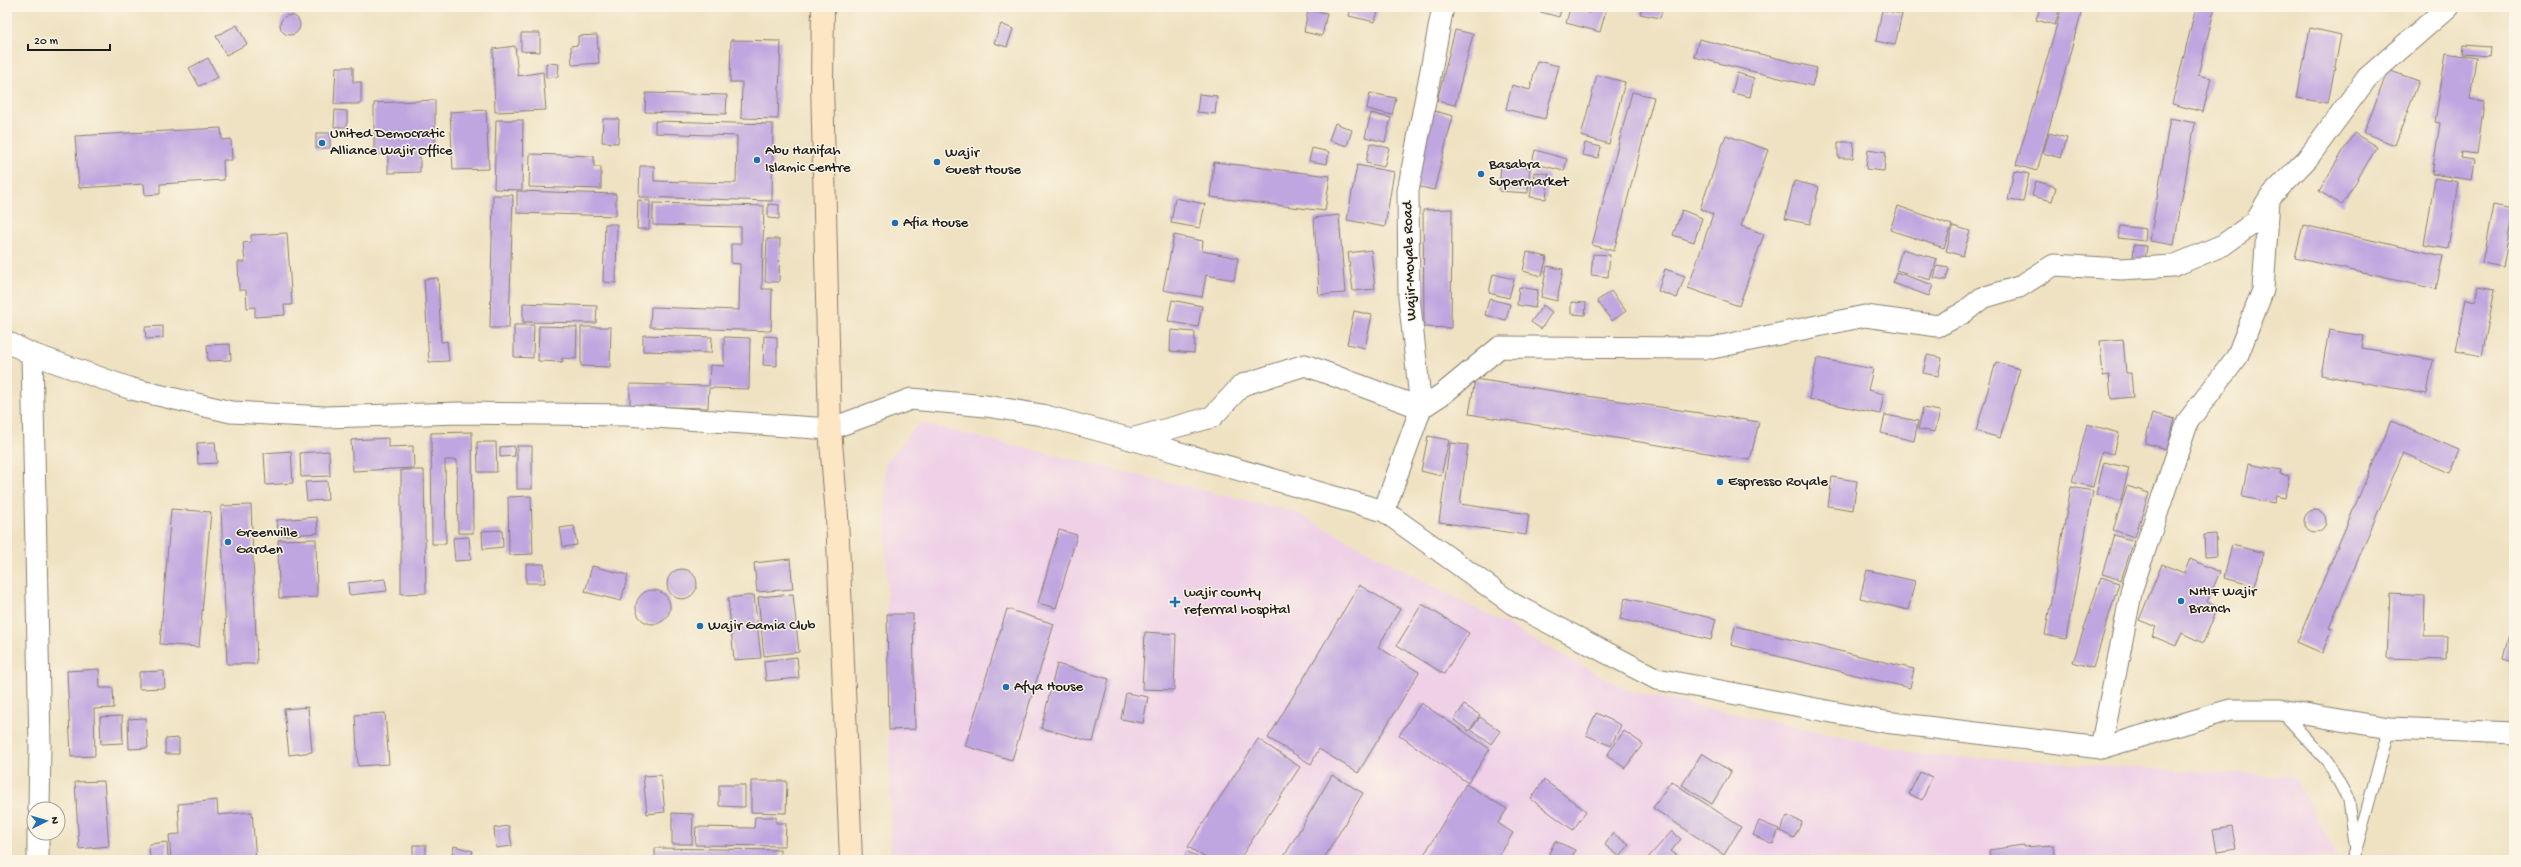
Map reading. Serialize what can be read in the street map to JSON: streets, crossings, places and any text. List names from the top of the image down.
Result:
{
  "streets": {
    "street": ["Wajir-Moyale Road"]
  },
  "places": {
    "other": [
      "United Democratic Alliance Wajir Office",
      "Abu Hanifah Islamic Centre",
      "Wajir Guest House",
      "Basabra Supermarket",
      "Afia House",
      "Espresso Royale",
      "Greenville Garden",
      "NHIF Wajir Branch",
      "Wajir Gamia Club",
      "Afya House"
    ],
    "health": ["wajir county referrral hospital"]
  },
  "scale_bar": "20 m",
  "north": "right"
}
